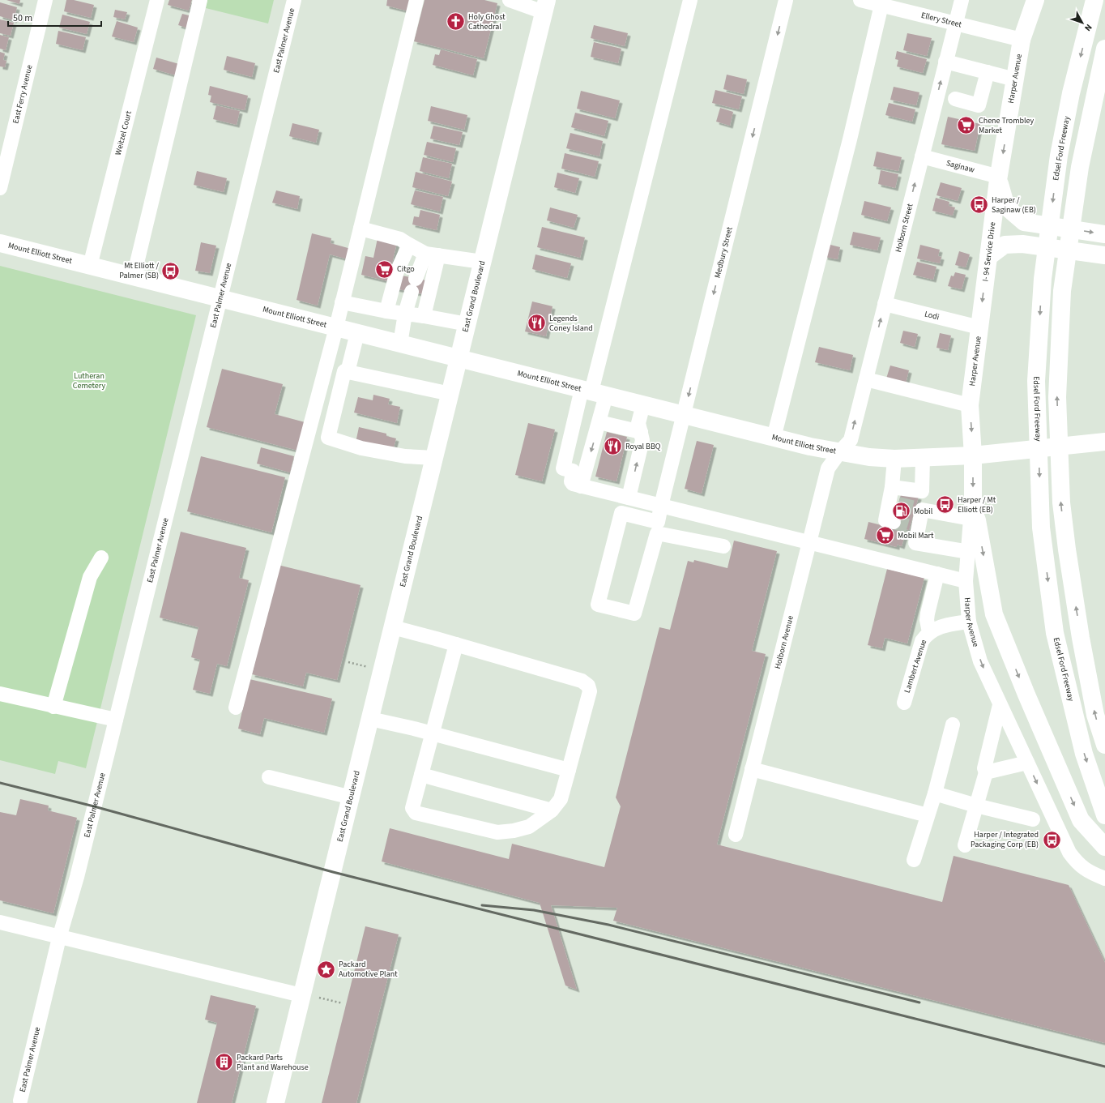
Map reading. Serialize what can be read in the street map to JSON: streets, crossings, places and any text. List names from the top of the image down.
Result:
{
  "streets": {
    "main road": [
      "Harper Avenue",
      "Edsel Ford Freeway",
      "I- 94 Service Drive",
      "Mount Elliott Street",
      "East Grand Boulevard"
    ],
    "street": [
      "Ellery Street",
      "East Palmer Avenue",
      "East Ferry Avenue",
      "Weitzel Court",
      "Saginaw",
      "Holborn Street",
      "Medbury Street",
      "Lodi",
      "Holborn Avenue",
      "Lambert Avenue"
    ]
  },
  "crossings": [
    ["Ellery Street", "Harper Avenue"],
    ["Ellery Street", "Holborn Street"],
    ["East Palmer Avenue", "Mount Elliott Street"],
    ["Harper Avenue", "Saginaw"],
    ["Harper Avenue", "I- 94 Service Drive"],
    ["Harper Avenue", "Mount Elliott Street"],
    ["Harper Avenue", "Lodi"],
    ["Harper Avenue", "Lambert Avenue"],
    ["Weitzel Court", "Mount Elliott Street"],
    ["Saginaw", "Holborn Street"],
    ["Saginaw", "I- 94 Service Drive"],
    ["Holborn Street", "Mount Elliott Street"],
    ["Holborn Street", "Lodi"],
    ["Holborn Street", "Holborn Avenue"],
    ["I- 94 Service Drive", "Lodi"],
    ["Mount Elliott Street", "Medbury Street"],
    ["Mount Elliott Street", "East Grand Boulevard"],
    ["Mount Elliott Street", "Holborn Avenue"]
  ],
  "one_way": ["Harper Avenue"],
  "parks": ["Lutheran Cemetery"],
  "places": {
    "church": ["Holy Ghost Cathedral"],
    "supermarket": ["Chene Trombley Market", "Citgo", "Mobil Mart"],
    "bus stop": [
      "Harper / Saginaw (EB)",
      "Mt Elliott / Palmer (SB)",
      "Harper / Mt Elliott (EB)",
      "Harper / Integrated Packaging Corp (EB)"
    ],
    "restaurant": ["Legends Coney Island", "Royal BBQ"],
    "fuel station": ["Mobil"],
    "place": ["Packard Automotive Plant"],
    "building": ["Packard Parts Plant and Warehouse"]
  },
  "scale_bar": "50 m",
  "north": "bottom right"
}
